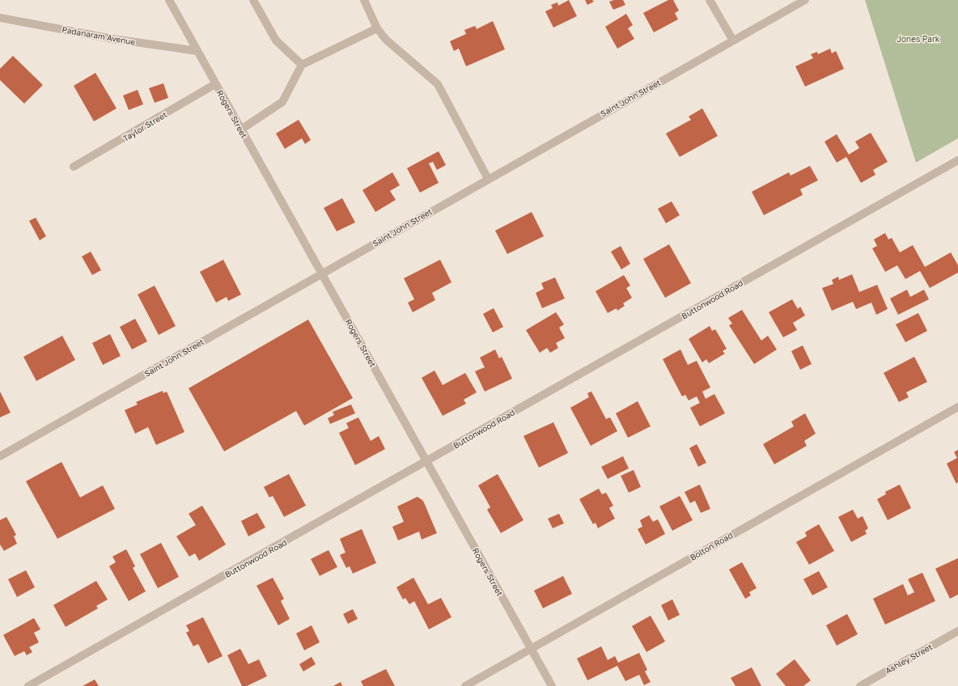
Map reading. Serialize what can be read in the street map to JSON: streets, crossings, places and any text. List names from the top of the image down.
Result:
{
  "streets": {
    "street": [
      "Padanaram Avenue",
      "Saint John Street",
      "Rogers Street",
      "Taylor Street",
      "Buttonwood Road",
      "Bolton Road",
      "Ashley Street"
    ]
  },
  "crossings": [
    ["Padanaram Avenue", "Rogers Street"],
    ["Saint John Street", "Rogers Street"],
    ["Rogers Street", "Taylor Street"],
    ["Rogers Street", "Buttonwood Road"],
    ["Rogers Street", "Bolton Road"]
  ],
  "parks": ["Jones Park"]
}
